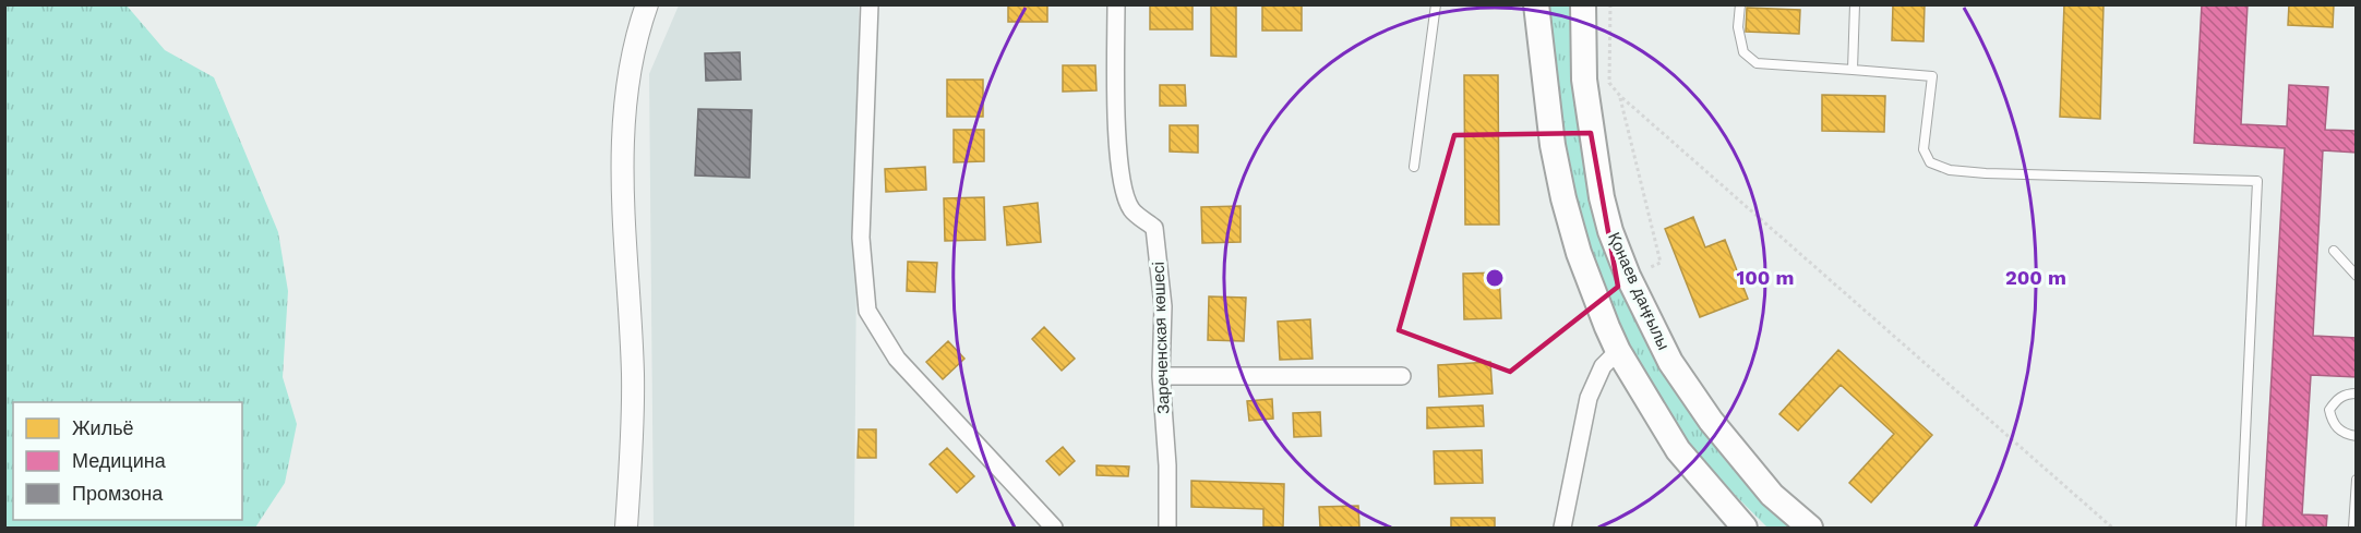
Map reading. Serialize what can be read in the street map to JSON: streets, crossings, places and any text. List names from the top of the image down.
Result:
{
  "streets": {
    "main road": ["Қонаев даңғылы"],
    "street": ["Зареченская көшесі"]
  },
  "legend": ["Жильё", "Медицина", "Промзона"],
  "rings": ["100 m", "200 m"]
}
